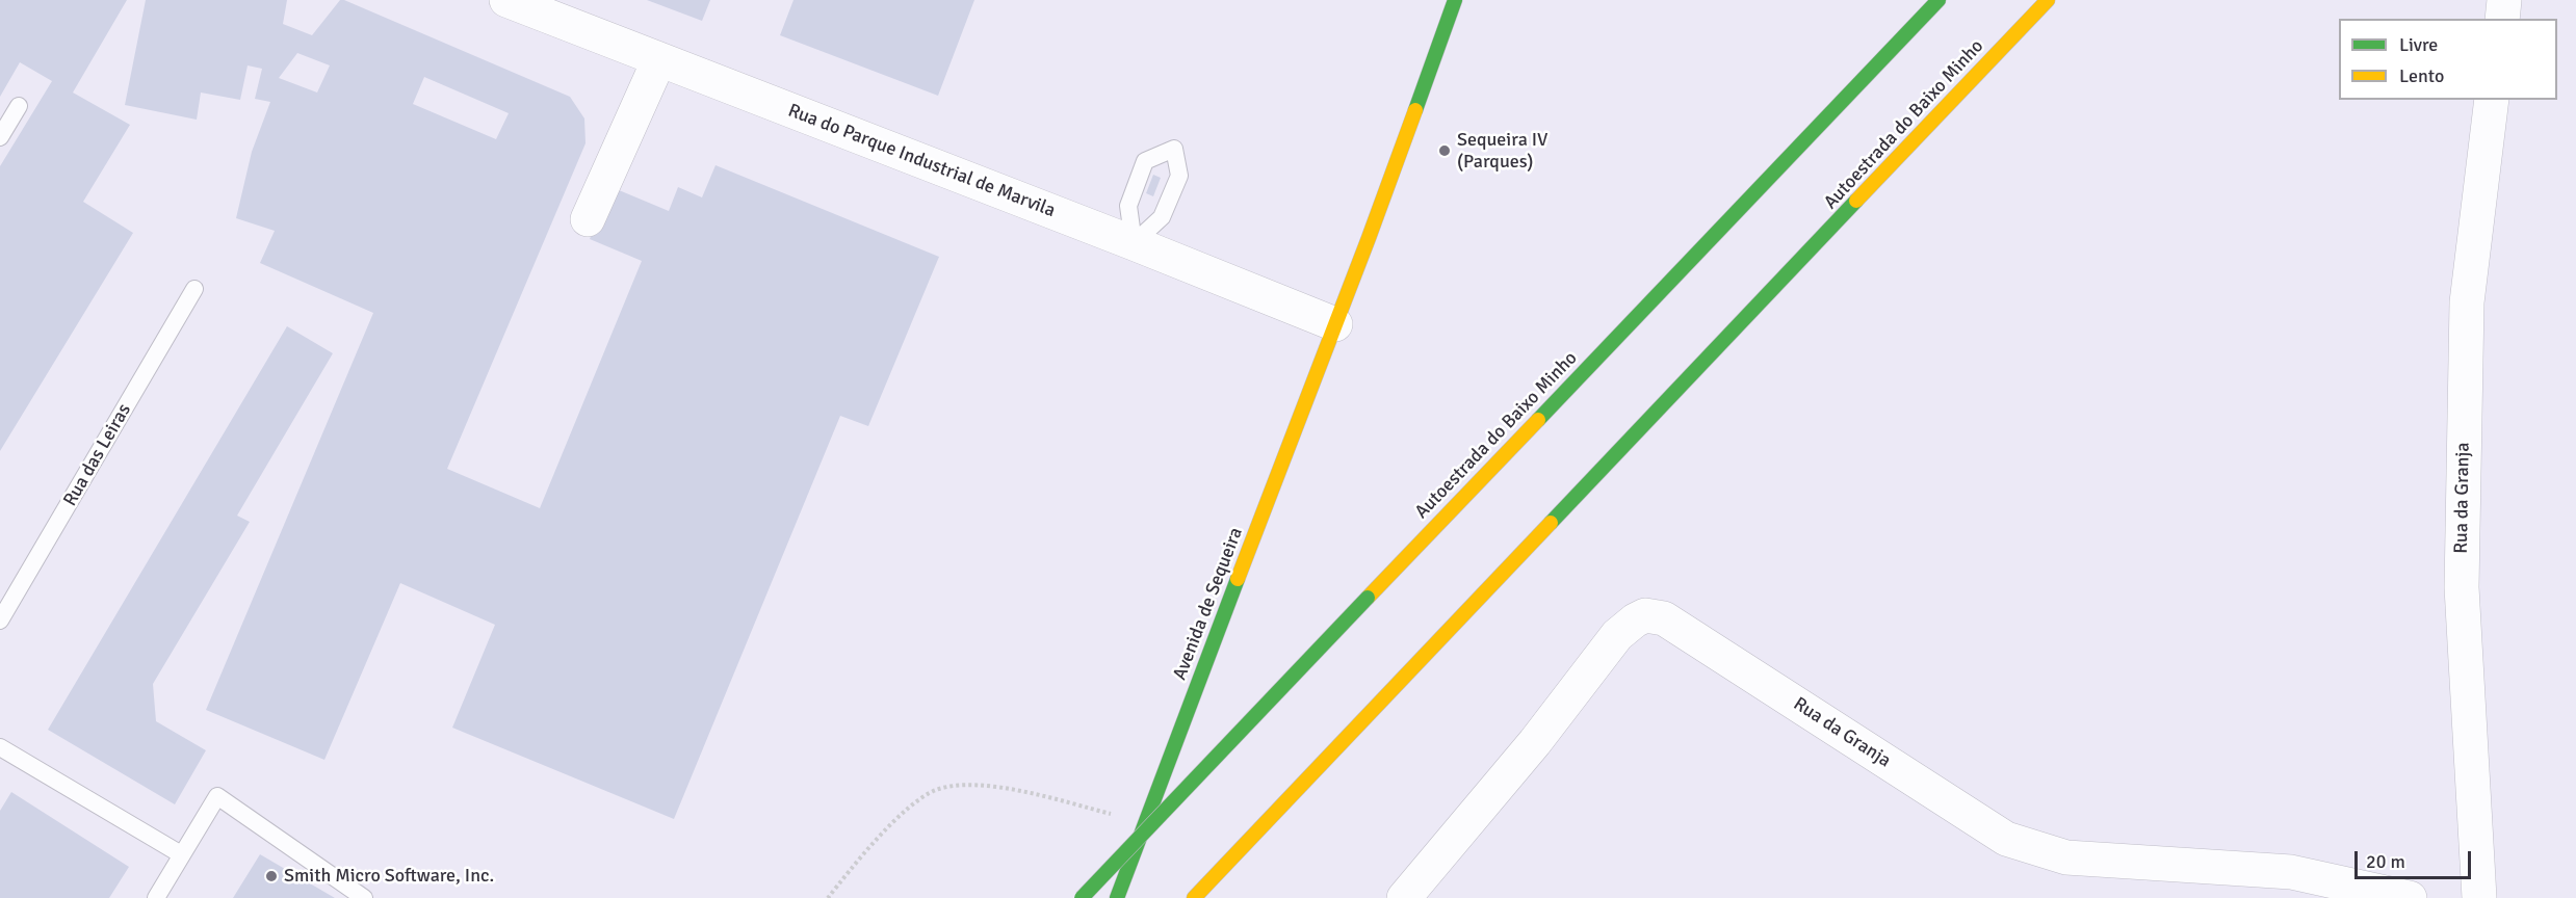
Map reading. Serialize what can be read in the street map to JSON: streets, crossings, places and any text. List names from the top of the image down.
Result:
{
  "streets": {
    "main road": ["Autoestrada do Baixo Minho", "Avenida de Sequeira"],
    "street": ["Rua do Parque Industrial de Marvila", "Rua da Granja"],
    "lane": ["Rua das Leiras"]
  },
  "crossings": [
    ["Rua do Parque Industrial de Marvila", "Avenida de Sequeira"]
  ],
  "places": ["Sequeira IV (Parques)", "Smith Micro Software, Inc."],
  "legend": ["Livre", "Lento"],
  "scale_bar": "20 m"
}
